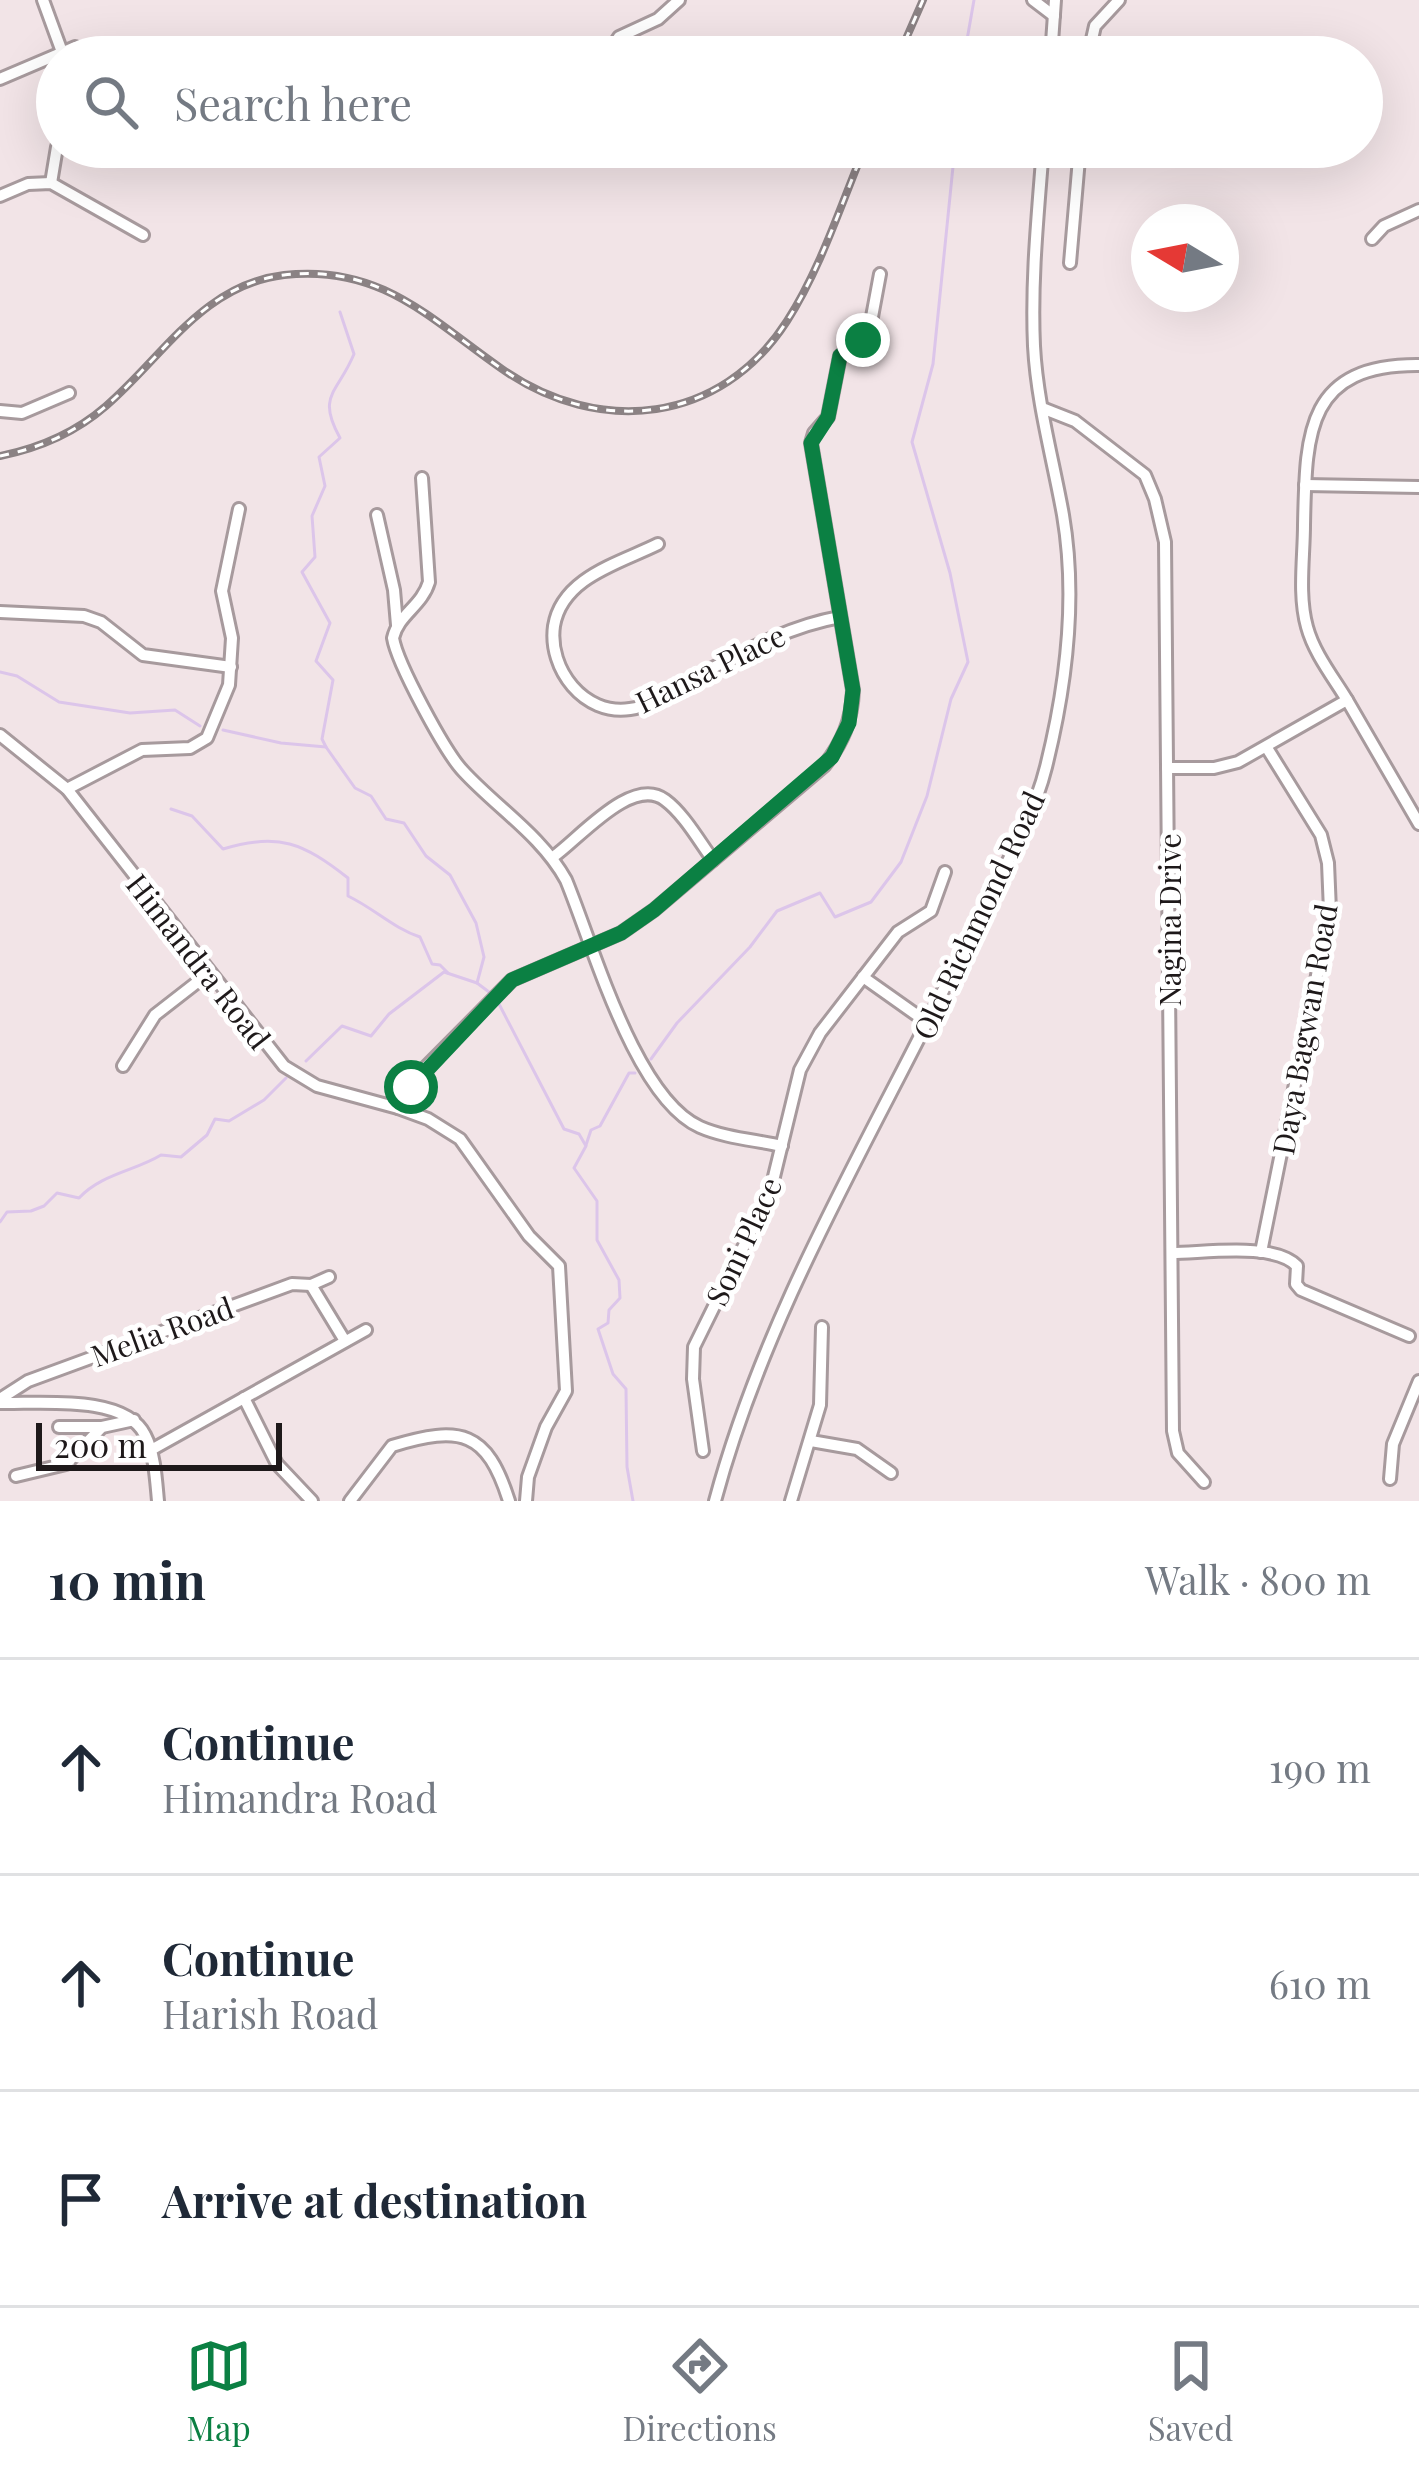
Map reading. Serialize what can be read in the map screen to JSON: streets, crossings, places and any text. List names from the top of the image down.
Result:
{
  "streets": {
    "street": [
      "Hansa Place",
      "Old Richmond Road",
      "Nagina Drive",
      "Himandra Road",
      "Daya Bagwan Road",
      "Soni Place",
      "Melia Road"
    ]
  },
  "crossings": [
    ["Old Richmond Road", "Nagina Drive"]
  ],
  "scale_bar": "200 m",
  "north": "left",
  "page": {
    "search": "Search here",
    "scale": "200 m",
    "heading": ["10 min", "Walk · 800 m"],
    "list": [
      ["Continue", "Himandra Road", "190 m"],
      ["Continue", "Harish Road", "610 m"],
      "Arrive at destination"
    ],
    "nav": ["Map", "Directions", "Saved"]
  }
}
